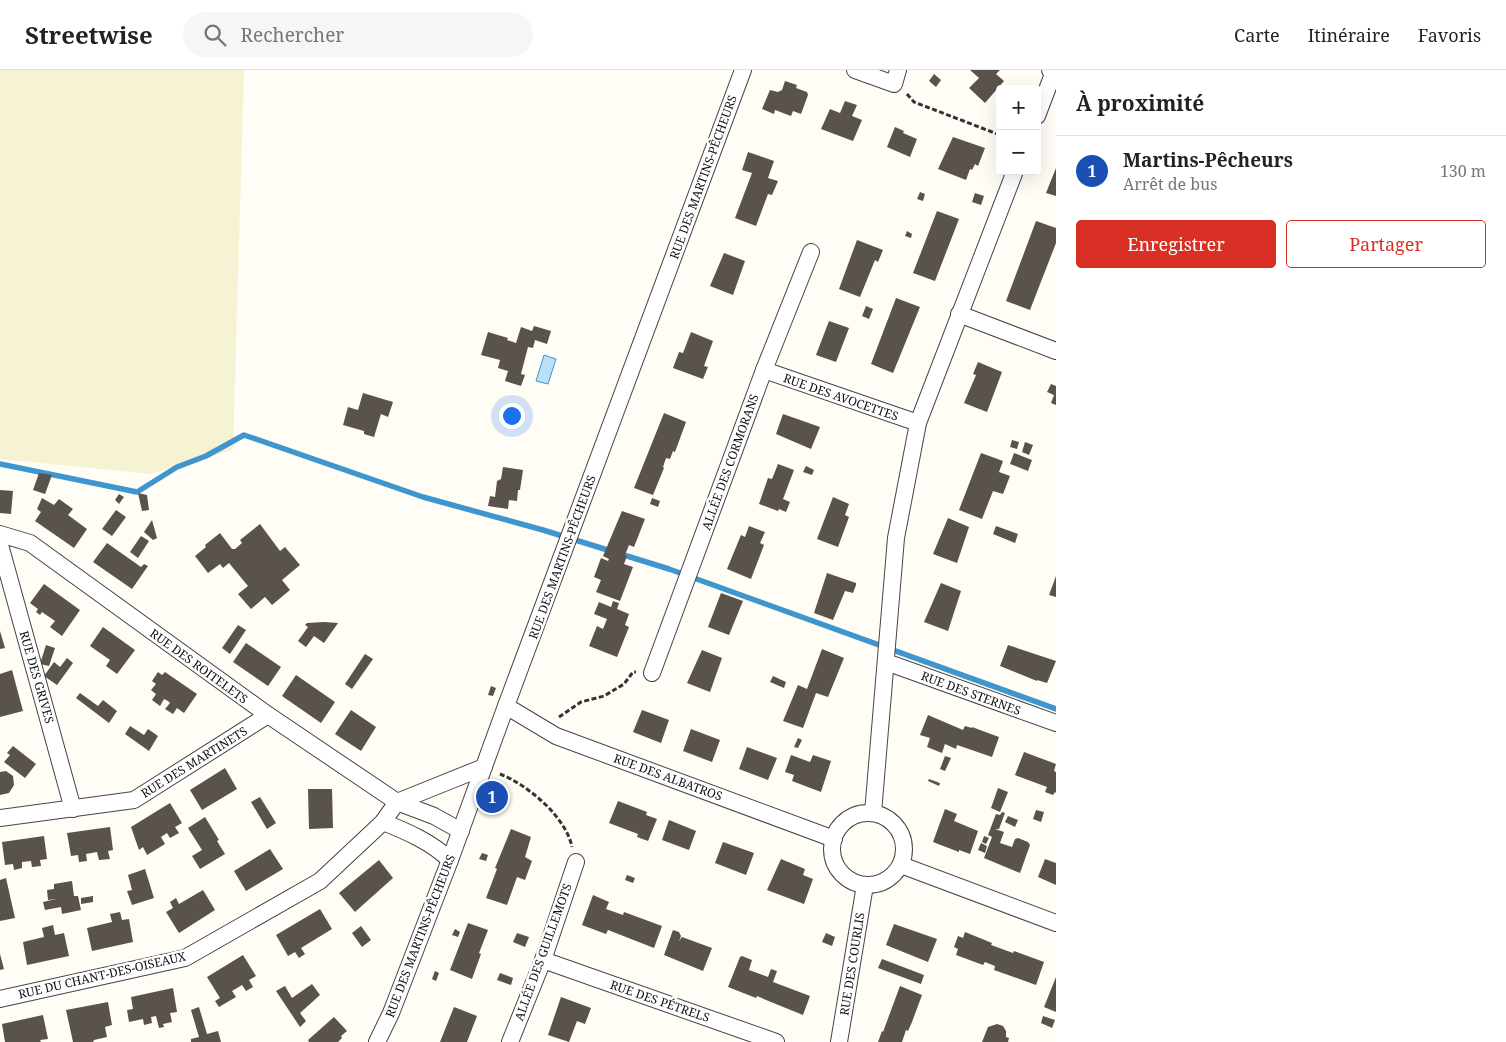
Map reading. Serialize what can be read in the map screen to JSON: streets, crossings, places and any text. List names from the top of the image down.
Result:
{
  "streets": {
    "street": [
      "RUE DES MARTINS-PÊCHEURS",
      "RUE DES AVOCETTES",
      "ALLÉE DES CORMORANS",
      "RUE DES ROITELETS",
      "RUE DES GRIVES",
      "RUE DES STERNES",
      "RUE DES MARTINETS",
      "RUE DES ALBATROS",
      "ALLÉE DES GUILLEMOTS",
      "RUE DES COURLIS",
      "RUE DU CHANT-DES-OISEAUX",
      "RUE DES PÉTRELS"
    ]
  },
  "crossings": [
    ["RUE DES MARTINS-PÊCHEURS", "RUE DES ROITELETS"],
    ["RUE DES MARTINS-PÊCHEURS", "RUE DES ALBATROS"],
    ["RUE DES AVOCETTES", "ALLÉE DES CORMORANS"],
    ["RUE DES ROITELETS", "RUE DES MARTINETS"],
    ["RUE DES GRIVES", "RUE DES MARTINETS"],
    ["RUE DES ALBATROS", "RUE DES COURLIS"],
    ["ALLÉE DES GUILLEMOTS", "RUE DES PÉTRELS"]
  ],
  "page": {
    "header": "Streetwise",
    "search": "Rechercher",
    "nav": ["Carte", "Itinéraire", "Favoris"],
    "heading": "À proximité",
    "map_buttons": ["+", "−"],
    "list": [
      {
        "mark": "1",
        "name": "Martins-Pêcheurs",
        "note": "Arrêt de bus",
        "value": "130 m"
      }
    ],
    "buttons": ["Enregistrer", "Partager"],
    "pins": "1"
  }
}
